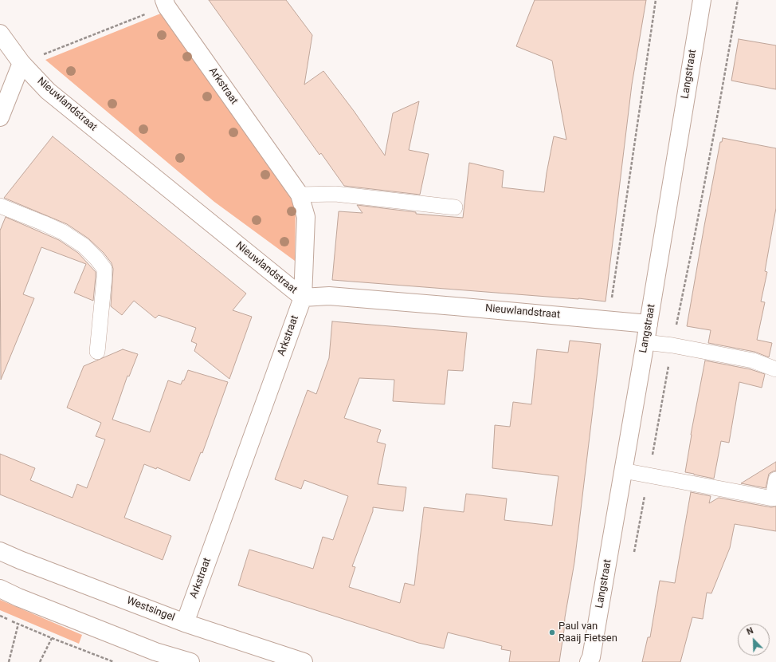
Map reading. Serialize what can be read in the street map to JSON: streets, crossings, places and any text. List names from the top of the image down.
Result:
{
  "streets": {
    "street": [
      "Langstraat",
      "Arkstraat",
      "Nieuwlandstraat",
      "Westsingel"
    ]
  },
  "crossings": [
    ["Langstraat", "Nieuwlandstraat"],
    ["Arkstraat", "Nieuwlandstraat"],
    ["Arkstraat", "Westsingel"]
  ],
  "places": ["Paul van Raaij Fietsen"],
  "north": "top left"
}
